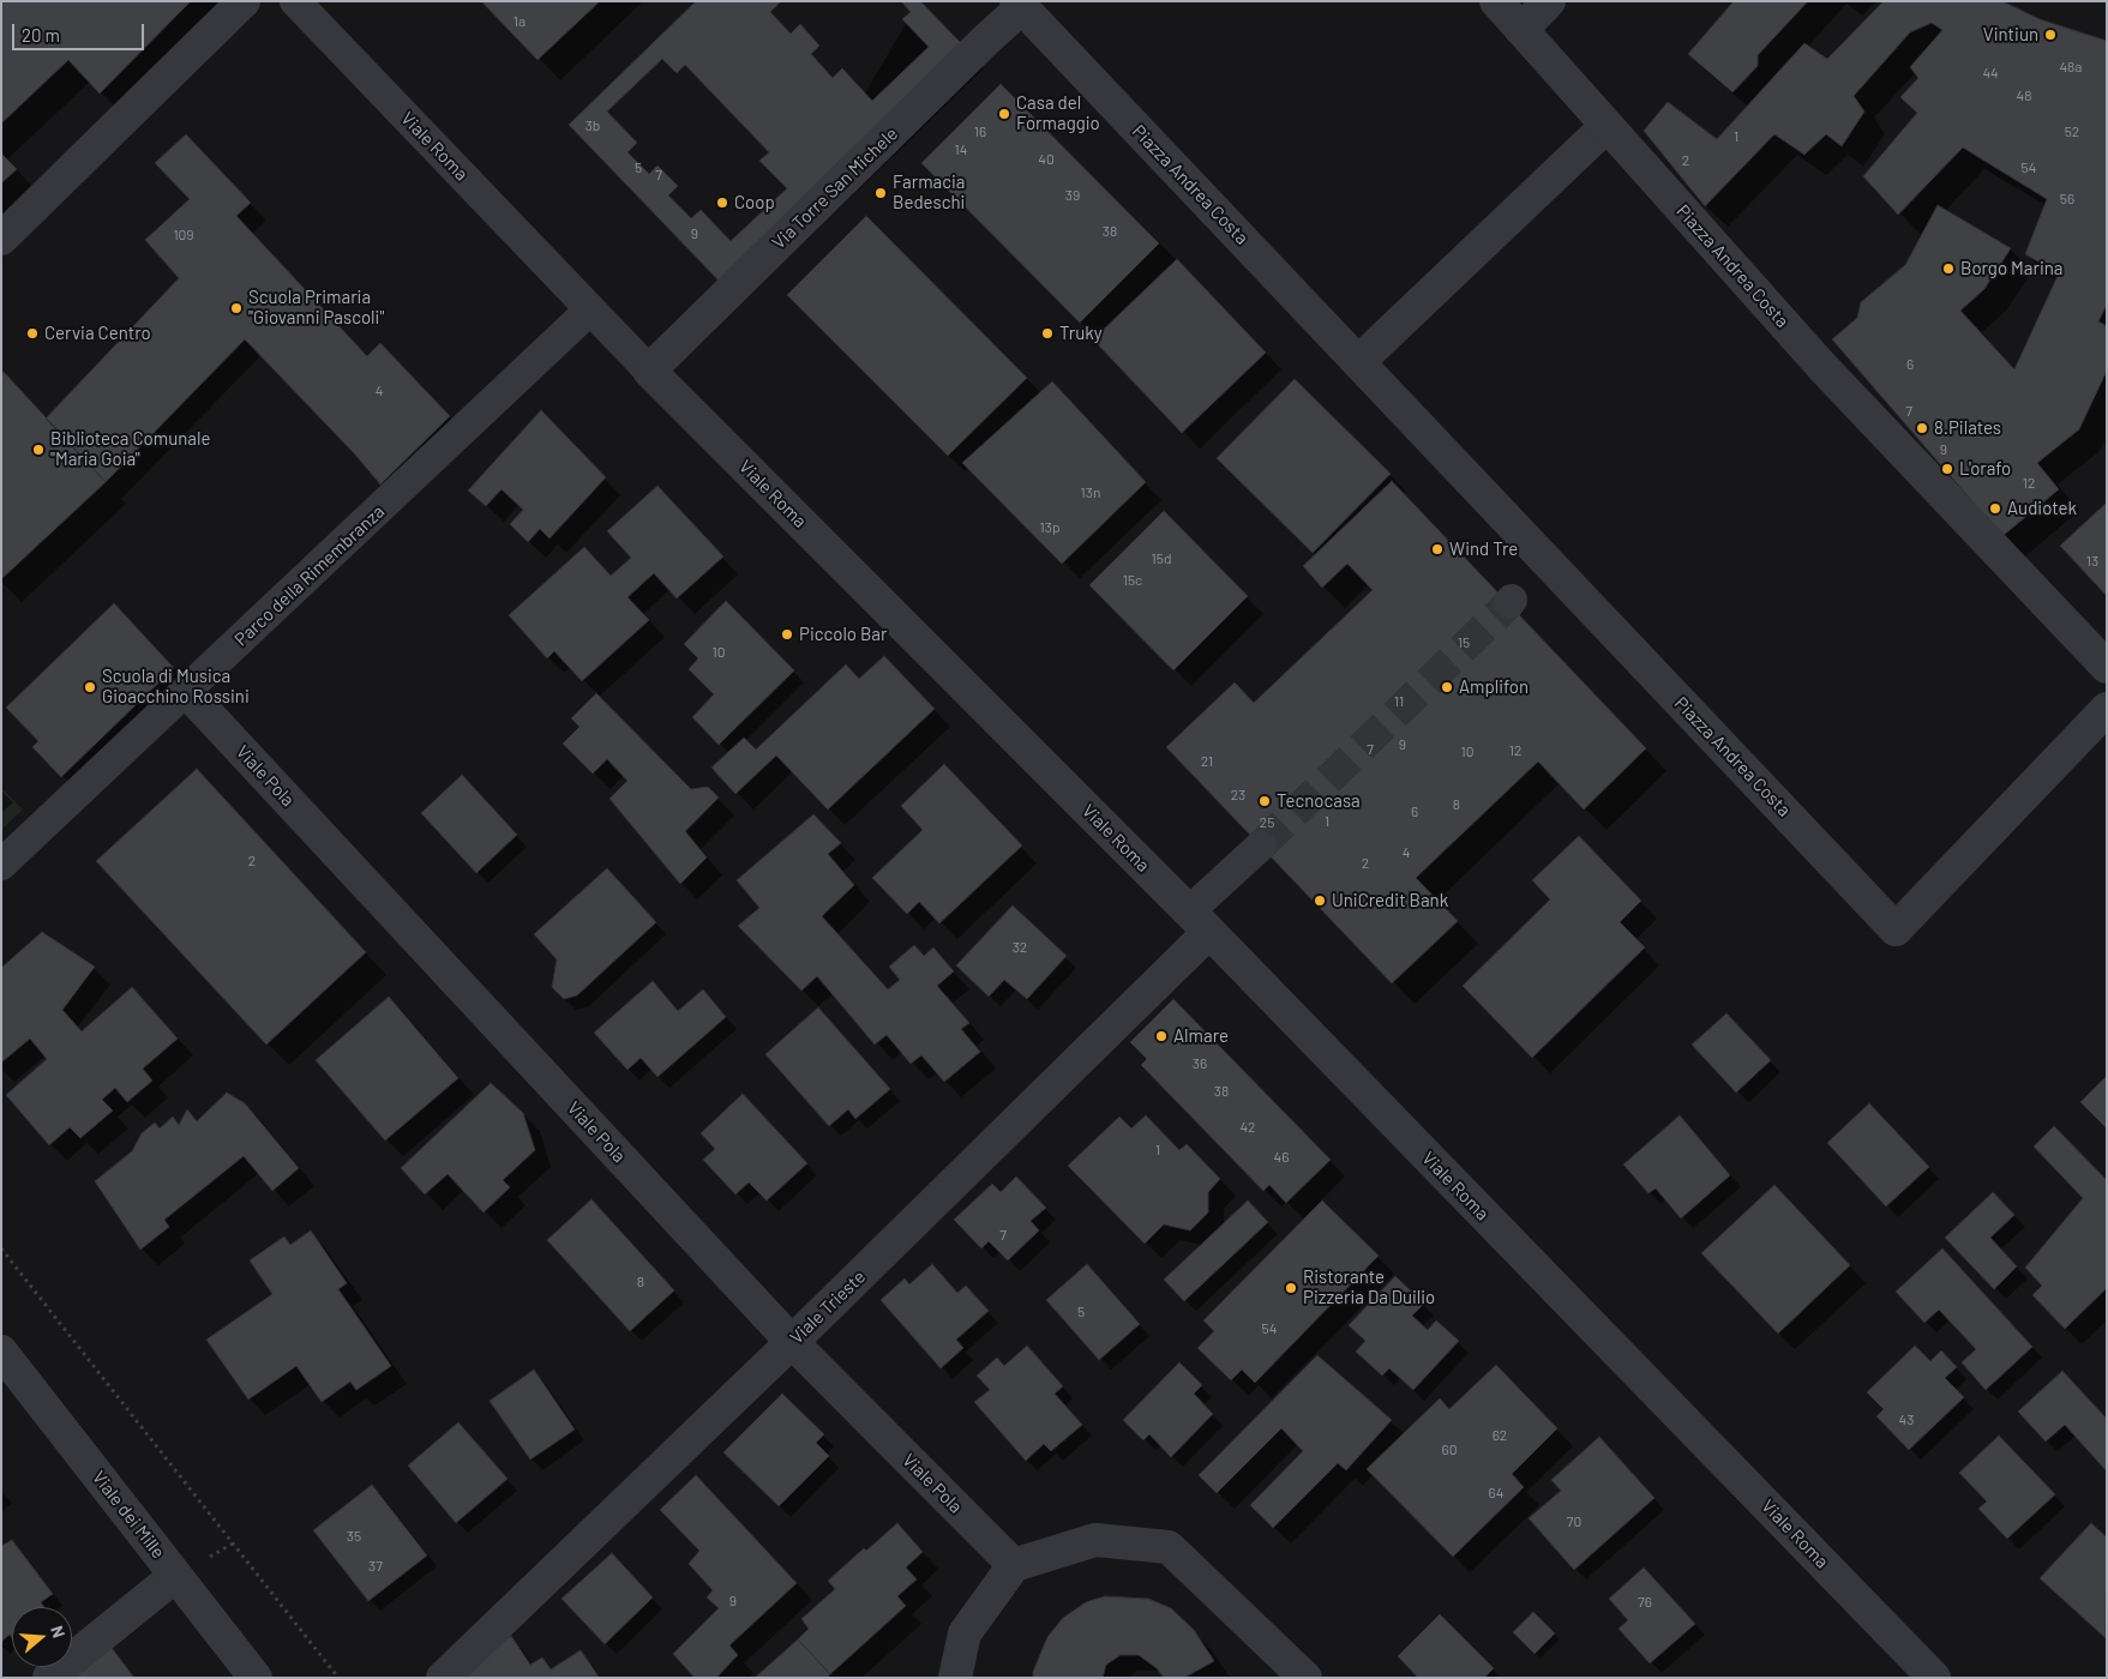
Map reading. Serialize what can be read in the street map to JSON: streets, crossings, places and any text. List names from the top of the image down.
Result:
{
  "streets": {
    "street": [
      "Viale Roma",
      "Piazza Andrea Costa",
      "Via Torre San Michele",
      "Parco della Rimembranza",
      "Viale Pola",
      "Viale Trieste",
      "Viale dei Mille"
    ]
  },
  "crossings": [
    ["Viale Roma", "Via Torre San Michele"],
    ["Viale Roma", "Parco della Rimembranza"],
    ["Viale Roma", "Viale Trieste"],
    ["Piazza Andrea Costa", "Via Torre San Michele"],
    ["Parco della Rimembranza", "Viale Pola"],
    ["Viale Pola", "Viale Trieste"]
  ],
  "places": [
    "Vintiun",
    "Casa del Formaggio",
    "Farmacia Bedeschi",
    "Coop",
    "Borgo Marina",
    "Scuola Primaria \"Giovanni Pascoli\"",
    "Cervia Centro",
    "Truky",
    "8.Pilates",
    "Biblioteca Comunale \"Maria Goia\"",
    "L'orafo",
    "Audiotek",
    "Wind Tre",
    "Piccolo Bar",
    "Scuola di Musica Gioacchino Rossini",
    "Amplifon",
    "Tecnocasa",
    "UniCredit Bank",
    "Almare",
    "Ristorante Pizzeria Da Duilio"
  ],
  "house_numbers": [
    "1a",
    "48a",
    "44",
    "48",
    "3b",
    "16",
    "52",
    "1",
    "14",
    "40",
    "2",
    "5",
    "54",
    "7",
    "39",
    "56",
    "38",
    "9",
    "109",
    "6",
    "4",
    "7",
    "9",
    "12",
    "13n",
    "13p",
    "15d",
    "13",
    "15c",
    "15",
    "10",
    "11",
    "9",
    "7",
    "12",
    "10",
    "21",
    "23",
    "8",
    "6",
    "1",
    "25",
    "4",
    "2",
    "2",
    "32",
    "36",
    "38",
    "42",
    "1",
    "46",
    "7",
    "8",
    "5",
    "54",
    "43",
    "62",
    "60",
    "64",
    "70",
    "35",
    "37",
    "9",
    "76"
  ],
  "scale_bar": "20 m",
  "north": "right"
}
